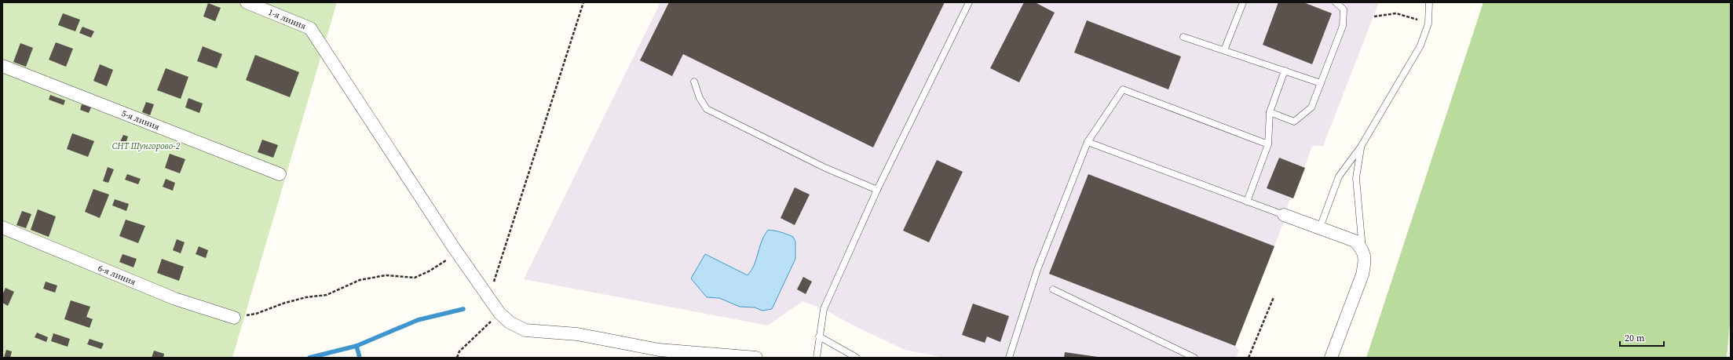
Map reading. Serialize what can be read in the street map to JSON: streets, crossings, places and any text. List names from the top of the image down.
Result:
{
  "streets": {
    "street": ["1-я линия", "5-я линия", "6-я линия"]
  },
  "parks": ["СНТ Шунгорово-2"],
  "scale_bar": "20 m"
}
